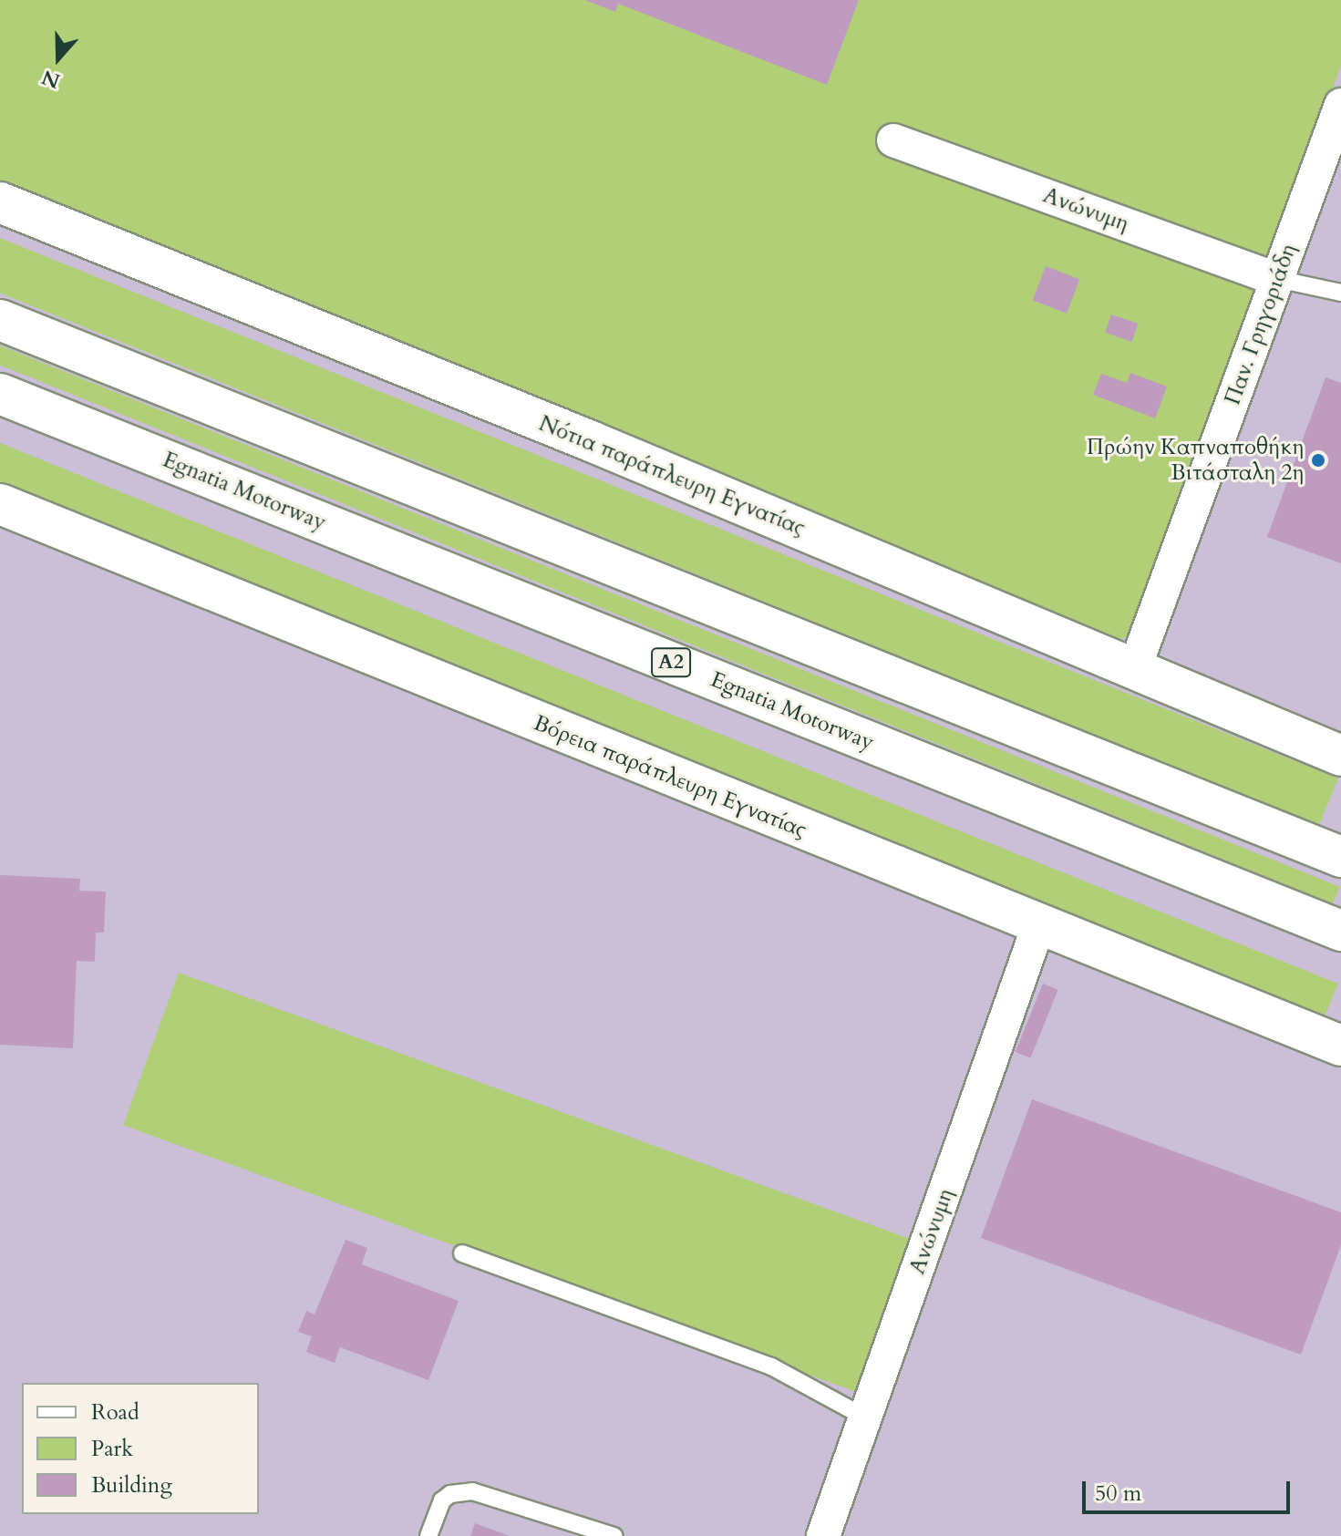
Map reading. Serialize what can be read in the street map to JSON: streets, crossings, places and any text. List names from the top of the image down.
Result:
{
  "streets": {
    "main road": [
      "Νότια παράπλευρη Εγνατίας",
      "Egnatia Motorway",
      "Α2",
      "Βόρεια παράπλευρη Εγνατίας"
    ],
    "street": ["Ανώνυμη", "Παν. Γρηγοριάδη"]
  },
  "crossings": [
    ["Ανώνυμη", "Παν. Γρηγοριάδη"],
    ["Ανώνυμη", "Βόρεια παράπλευρη Εγνατίας"],
    ["Παν. Γρηγοριάδη", "Νότια παράπλευρη Εγνατίας"]
  ],
  "places": ["Πρώην Καπναποθήκη Βιτάσταλη 2η"],
  "legend": ["Road", "Park", "Building"],
  "scale_bar": "50 m",
  "north": "bottom"
}
